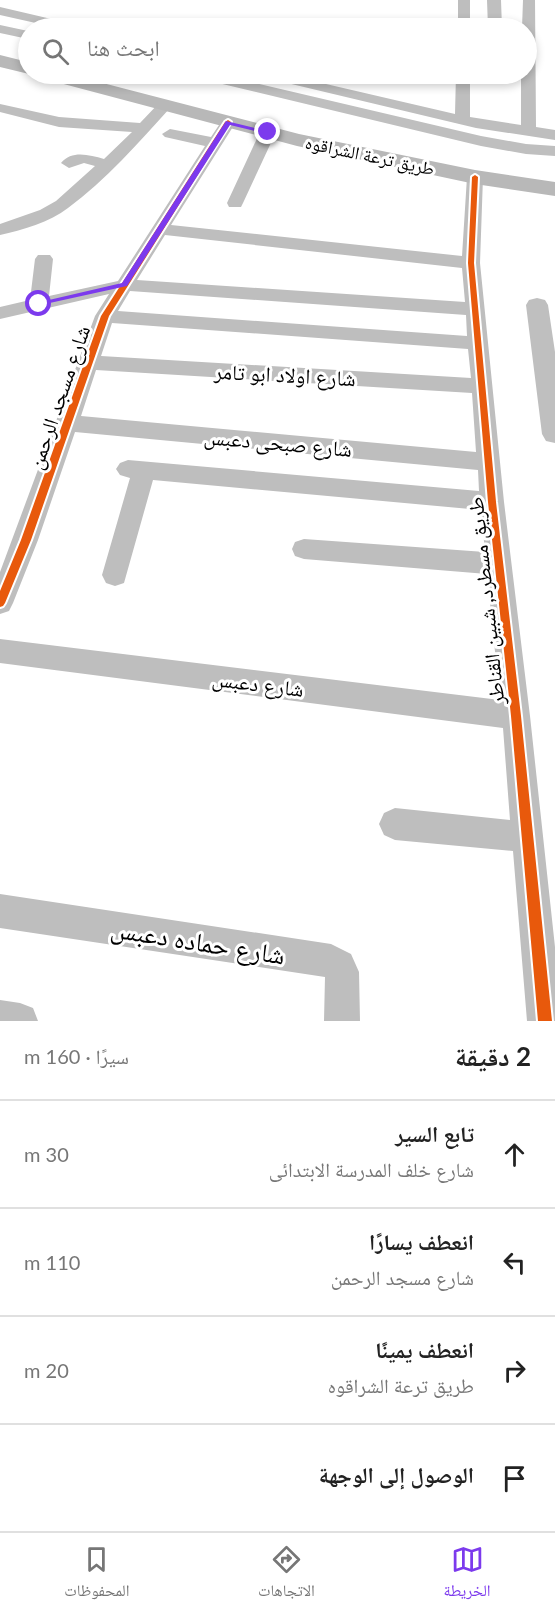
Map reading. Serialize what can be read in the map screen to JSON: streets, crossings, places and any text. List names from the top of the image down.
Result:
{
  "streets": {
    "street": [
      "طريق ترعة الشراقوه",
      "شارع اولاد ابو تامر",
      "شارع مسجد الرحمن",
      "شارع صبحى دعبس",
      "طريق مسطرد, شبين القناطر",
      "شارع دعبس",
      "شارع حماده دعبس"
    ]
  },
  "crossings": [
    ["طريق ترعة الشراقوه", "شارع مسجد الرحمن"],
    ["طريق ترعة الشراقوه", "طريق مسطرد, شبين القناطر"],
    ["شارع اولاد ابو تامر", "شارع مسجد الرحمن"],
    ["شارع اولاد ابو تامر", "طريق مسطرد, شبين القناطر"],
    ["شارع مسجد الرحمن", "شارع صبحى دعبس"],
    ["شارع صبحى دعبس", "طريق مسطرد, شبين القناطر"],
    ["طريق مسطرد, شبين القناطر", "شارع دعبس"]
  ],
  "page": {
    "search": "ابحث هنا",
    "heading": ["2 دقيقة", "سيرًا · 160 m"],
    "list": [
      ["تابع السير", "شارع خلف المدرسة الابتدائى", "30 m"],
      ["انعطف يسارًا", "شارع مسجد الرحمن", "110 m"],
      ["انعطف يمينًا", "طريق ترعة الشراقوه", "20 m"],
      "الوصول إلى الوجهة"
    ],
    "nav": ["الخريطة", "الاتجاهات", "المحفوظات"]
  }
}
